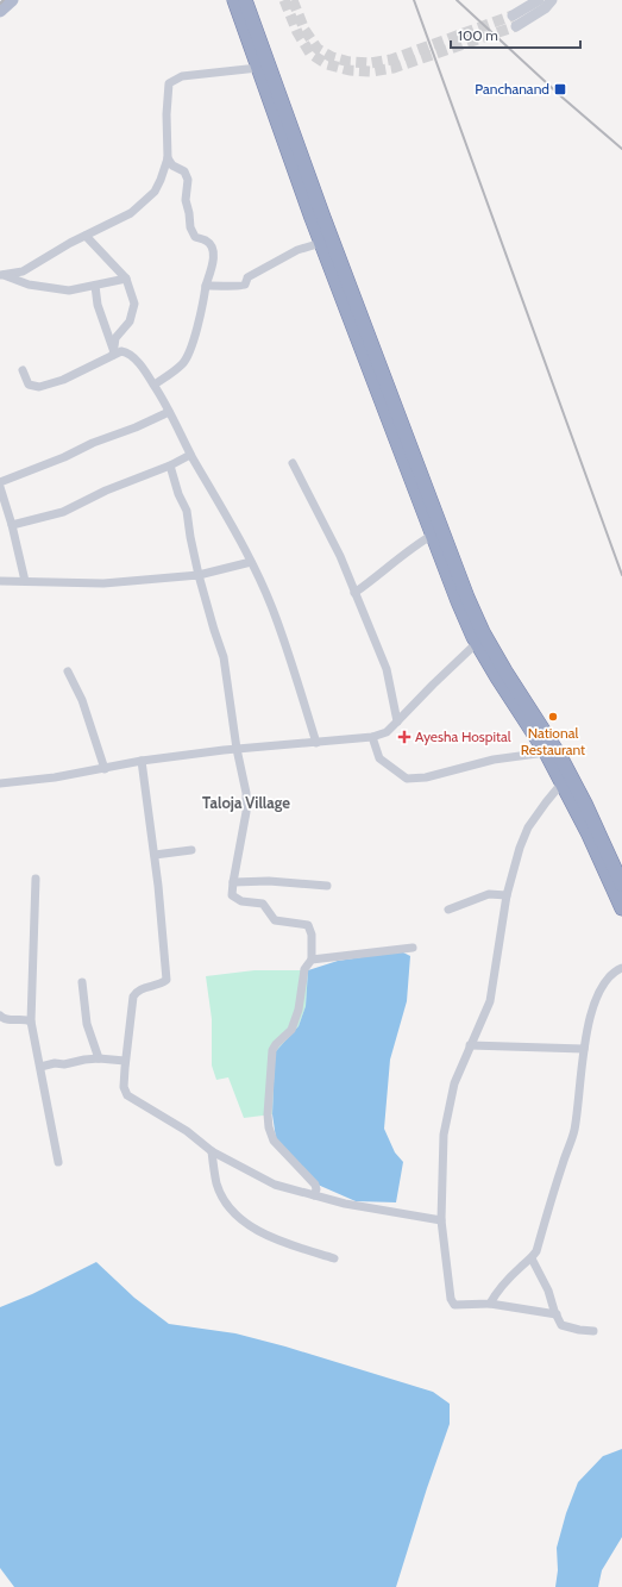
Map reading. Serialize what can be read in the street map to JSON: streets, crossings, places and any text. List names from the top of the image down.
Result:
{
  "districts": ["Taloja Village"],
  "places": {
    "transit": ["Panchanand"],
    "other": ["National Restaurant"],
    "health": ["Ayesha Hospital"]
  },
  "scale_bar": "100 m"
}
